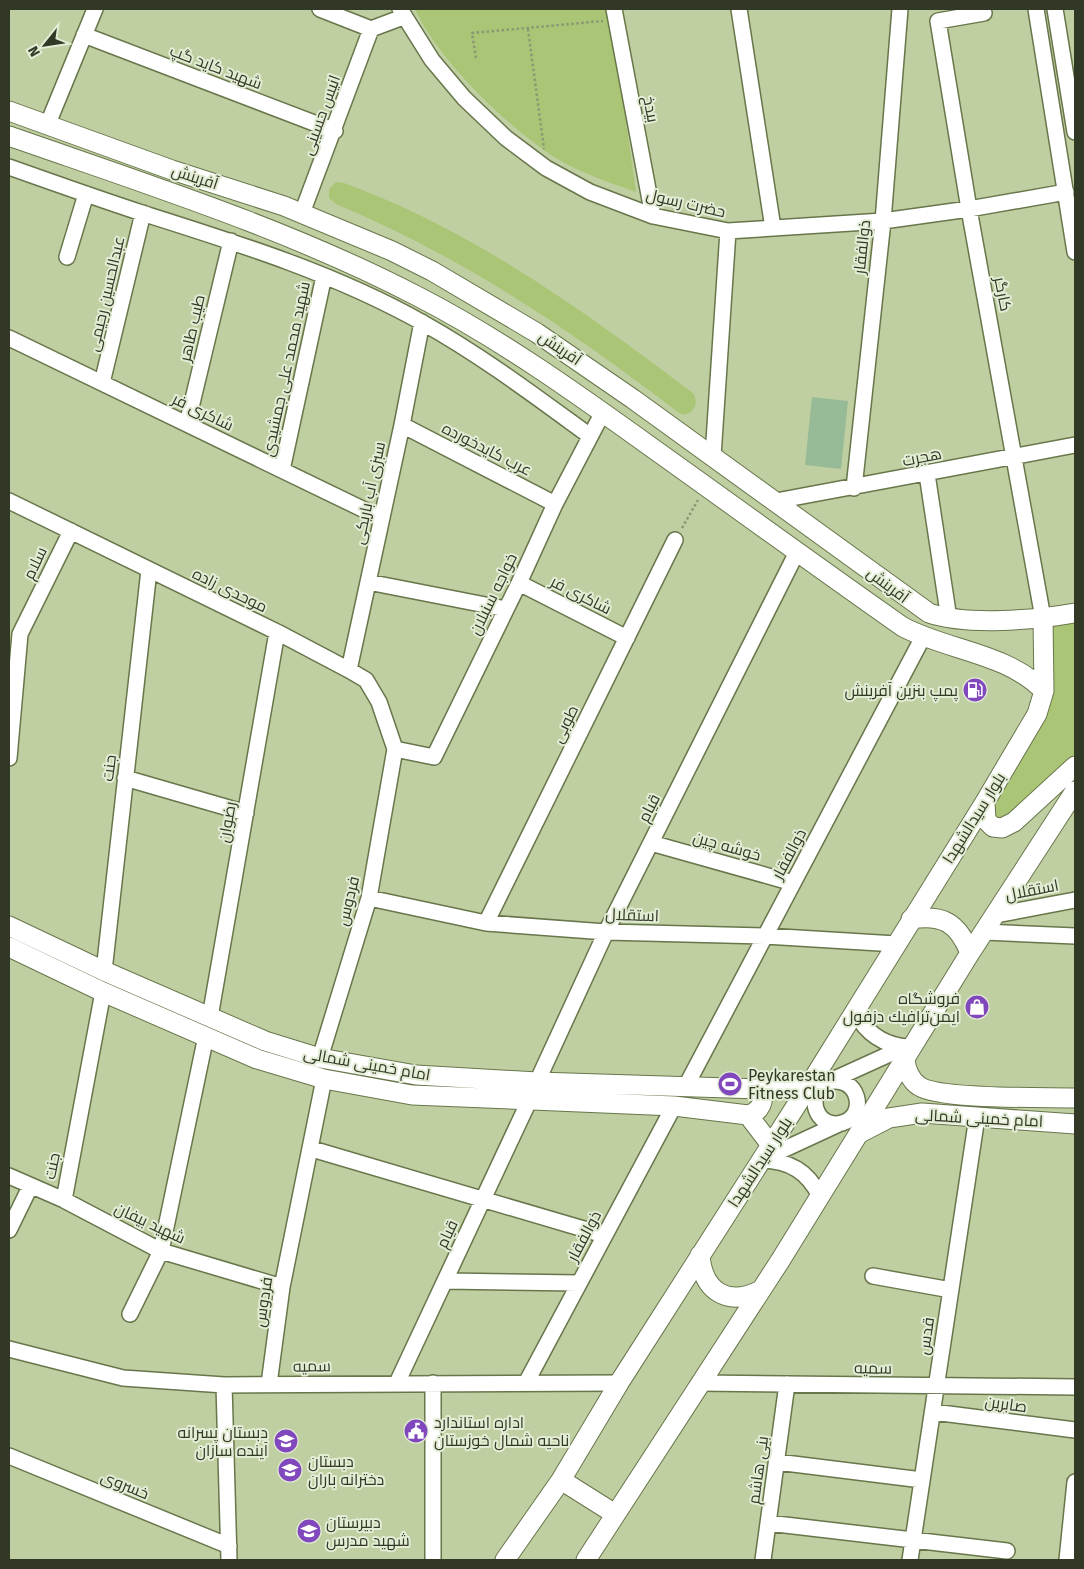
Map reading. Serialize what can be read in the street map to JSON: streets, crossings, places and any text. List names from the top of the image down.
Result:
{
  "streets": {
    "main road": ["آفرینش", "بلوار سیدالشهدا", "امام خمینی شمالی"],
    "street": [
      "شهید کاید گپ",
      "بیدخ",
      "انیس حسینی",
      "حضرت رسول",
      "ذوالفقار",
      "عبدالحسین رحیمی",
      "کارگر",
      "طیب طاهر",
      "شهید محمد علی جمشیدی",
      "شاکری فر",
      "عرب کایدخورده",
      "هجرت",
      "سبزی آب باریکی",
      "سلام",
      "موحدی زاده",
      "خواجه سنبلان",
      "طوبی",
      "جنت",
      "قیام",
      "رضوان",
      "خوشه چین",
      "استقلال",
      "فردوس",
      "شهید بیفان",
      "قدس",
      "سمیه",
      "صابرین",
      "بنی هاشم",
      "خسروی"
    ]
  },
  "crossings": [
    ["شهید کاید گپ", "انیس حسینی"],
    ["بیدخ", "حضرت رسول"],
    ["انیس حسینی", "آفرینش"],
    ["انیس حسینی", "حضرت رسول"],
    ["آفرینش", "ذوالفقار"],
    ["آفرینش", "کارگر"],
    ["آفرینش", "هجرت"],
    ["آفرینش", "خواجه سنبلان"],
    ["آفرینش", "قیام"],
    ["آفرینش", "بلوار سیدالشهدا"],
    ["حضرت رسول", "ذوالفقار"],
    ["حضرت رسول", "کارگر"],
    ["ذوالفقار", "هجرت"],
    ["ذوالفقار", "خوشه چین"],
    ["ذوالفقار", "استقلال"],
    ["ذوالفقار", "امام خمینی شمالی"],
    ["ذوالفقار", "سمیه"],
    ["عبدالحسین رحیمی", "شاکری فر"],
    ["کارگر", "هجرت"],
    ["کارگر", "بلوار سیدالشهدا"],
    ["طیب طاهر", "شاکری فر"],
    ["شهید محمد علی جمشیدی", "شاکری فر"],
    ["شاکری فر", "سبزی آب باریکی"],
    ["شاکری فر", "خواجه سنبلان"],
    ["شاکری فر", "طوبی"],
    ["عرب کایدخورده", "سبزی آب باریکی"],
    ["عرب کایدخورده", "خواجه سنبلان"],
    ["سبزی آب باریکی", "موحدی زاده"],
    ["سلام", "موحدی زاده"],
    ["موحدی زاده", "خواجه سنبلان"],
    ["موحدی زاده", "جنت"],
    ["موحدی زاده", "رضوان"],
    ["موحدی زاده", "فردوس"],
    ["خواجه سنبلان", "فردوس"],
    ["طوبی", "استقلال"],
    ["جنت", "امام خمینی شمالی"],
    ["جنت", "شهید بیفان"],
    ["قیام", "خوشه چین"],
    ["قیام", "استقلال"],
    ["قیام", "امام خمینی شمالی"],
    ["قیام", "سمیه"],
    ["بلوار سیدالشهدا", "استقلال"],
    ["بلوار سیدالشهدا", "امام خمینی شمالی"],
    ["بلوار سیدالشهدا", "سمیه"],
    ["رضوان", "امام خمینی شمالی"],
    ["استقلال", "فردوس"],
    ["فردوس", "امام خمینی شمالی"],
    ["فردوس", "شهید بیفان"],
    ["فردوس", "سمیه"],
    ["امام خمینی شمالی", "قدس"],
    ["قدس", "سمیه"],
    ["قدس", "صابرین"],
    ["سمیه", "بنی هاشم"]
  ],
  "places": {
    "fuel station": ["پمپ بنزین آفرینش"],
    "shop": ["فروشگاه ايمن‌ترافيك دزفول"],
    "sports": ["Peykarestan Fitness Club"],
    "public building": ["اداره استاندارد ناحیه شمال خوزستان"],
    "school or university": ["دبستان پسرانه آینده سازان", "دبستان دخترانه باران", "دبیرستان شهید مدرس"]
  },
  "north": "bottom left"
}
